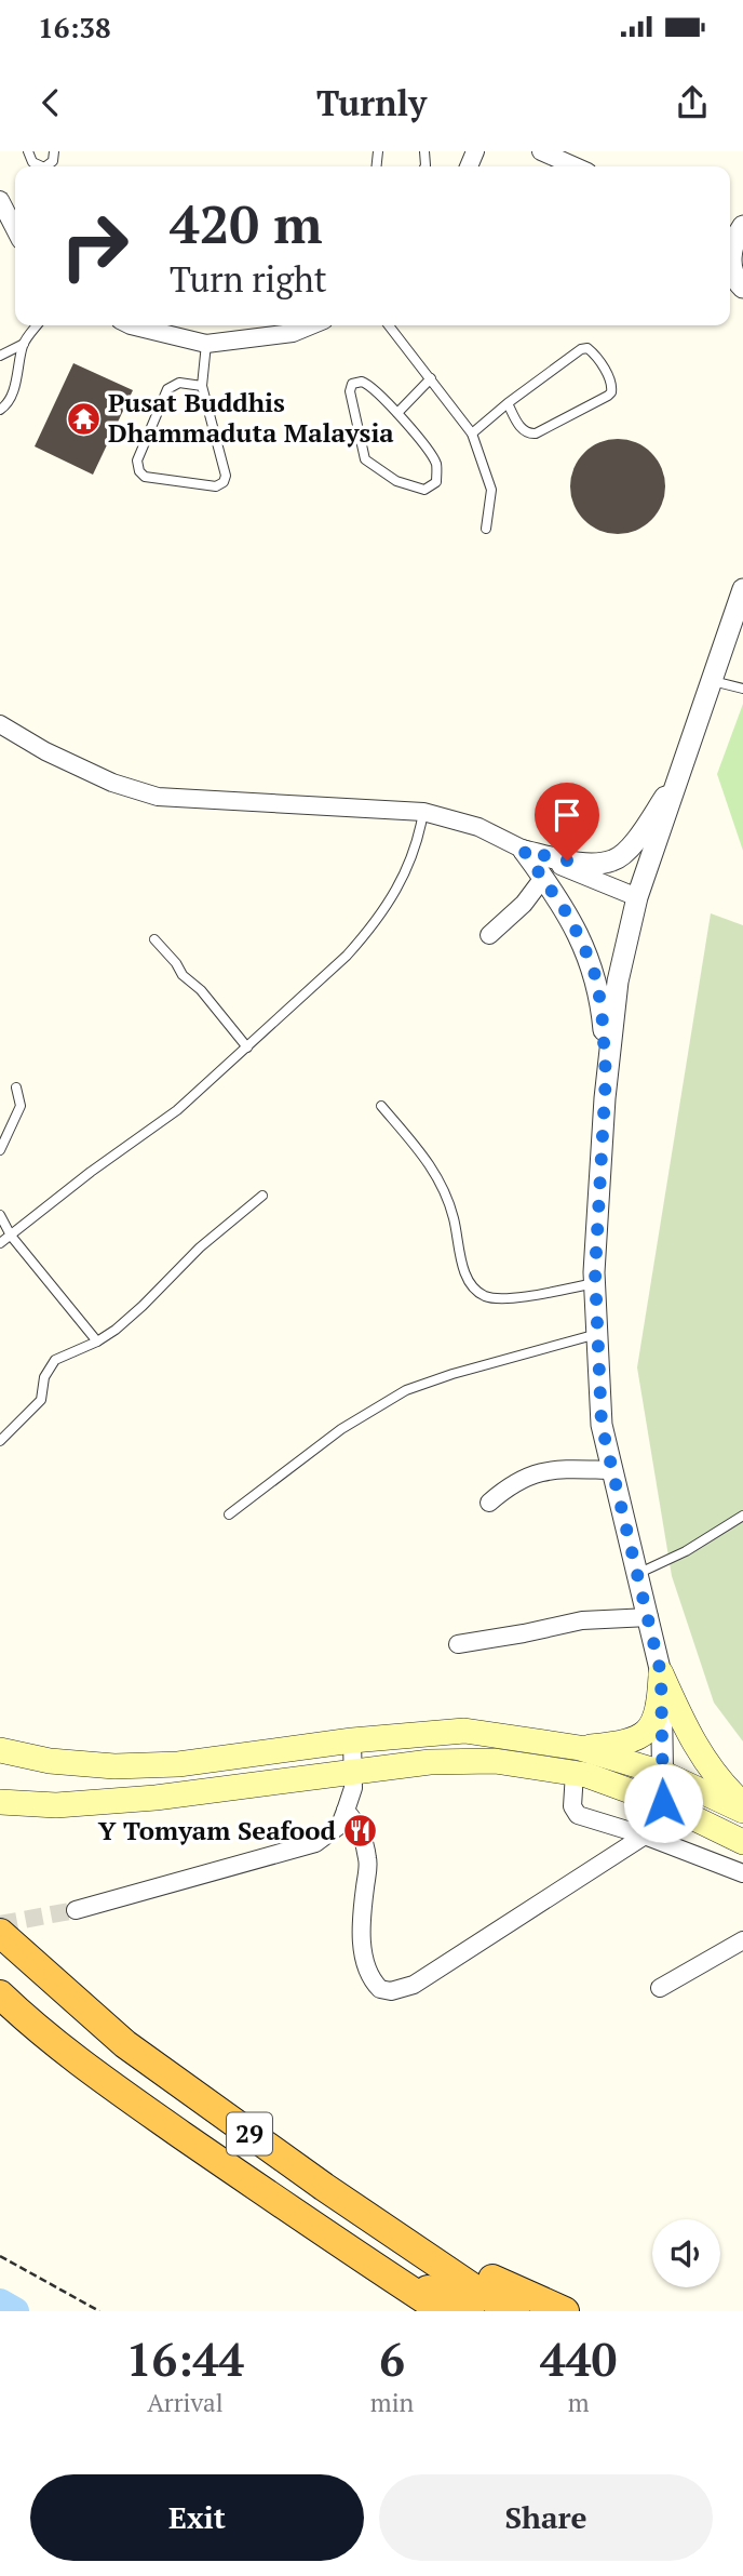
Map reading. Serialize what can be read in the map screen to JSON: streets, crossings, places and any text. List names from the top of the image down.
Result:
{
  "streets": {
    "highway": ["29"]
  },
  "places": {
    "temple": ["Pusat Buddhis Dhammaduta Malaysia"],
    "restaurant": ["Y Tomyam Seafood"]
  },
  "page": {
    "status": "16:38",
    "header": "Turnly",
    "turn": ["420 m", "Turn right"],
    "eta": [
      "16:44",
      "Arrival",
      "6",
      "min",
      "440",
      "m"
    ],
    "buttons": ["Exit", "Share"]
  }
}
